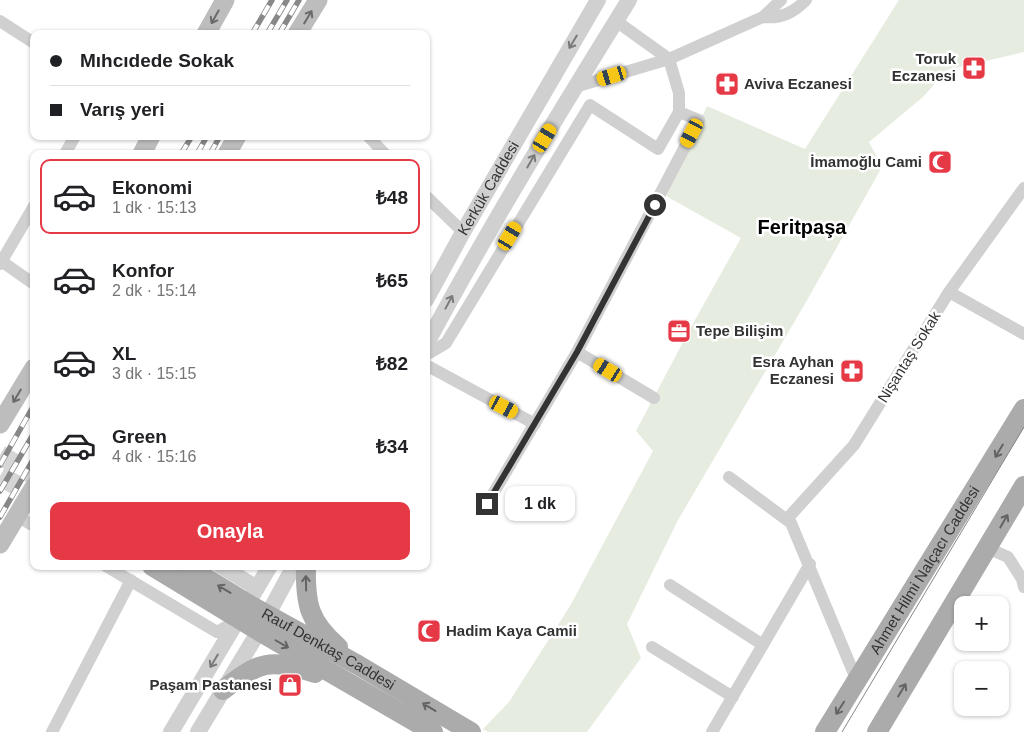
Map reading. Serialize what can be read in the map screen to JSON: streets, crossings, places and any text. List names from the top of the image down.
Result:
{
  "streets": {
    "main road": ["Ahmet Hilmi Nalçacı Caddesi", "Rauf Denktaş Caddesi"],
    "street": ["Kerkük Caddesi", "Nişantaş Sokak"]
  },
  "districts": ["Feritpaşa"],
  "places": {
    "pharmacy": ["Toruk Eczanesi", "Aviva Eczanesi", "Esra Ayhan Eczanesi"],
    "mosque": ["İmamoğlu Cami", "Hadim Kaya Camii"],
    "office": ["Tepe Bilişim"],
    "shop": ["Paşam Pastanesi"]
  },
  "page": {
    "banner": ["Mıhcıdede Sokak", "Varış yeri"],
    "list": [
      {
        "name": "Ekonomi",
        "note": "1 dk · 15:13",
        "value": "₺48"
      },
      {
        "name": "Konfor",
        "note": "2 dk · 15:14",
        "value": "₺65"
      },
      {
        "name": "XL",
        "note": "3 dk · 15:15",
        "value": "₺82"
      },
      {
        "name": "Green",
        "note": "4 dk · 15:16",
        "value": "₺34"
      }
    ],
    "bubble": "1 dk",
    "buttons": "Onayla",
    "map_buttons": ["+", "−"]
  }
}
